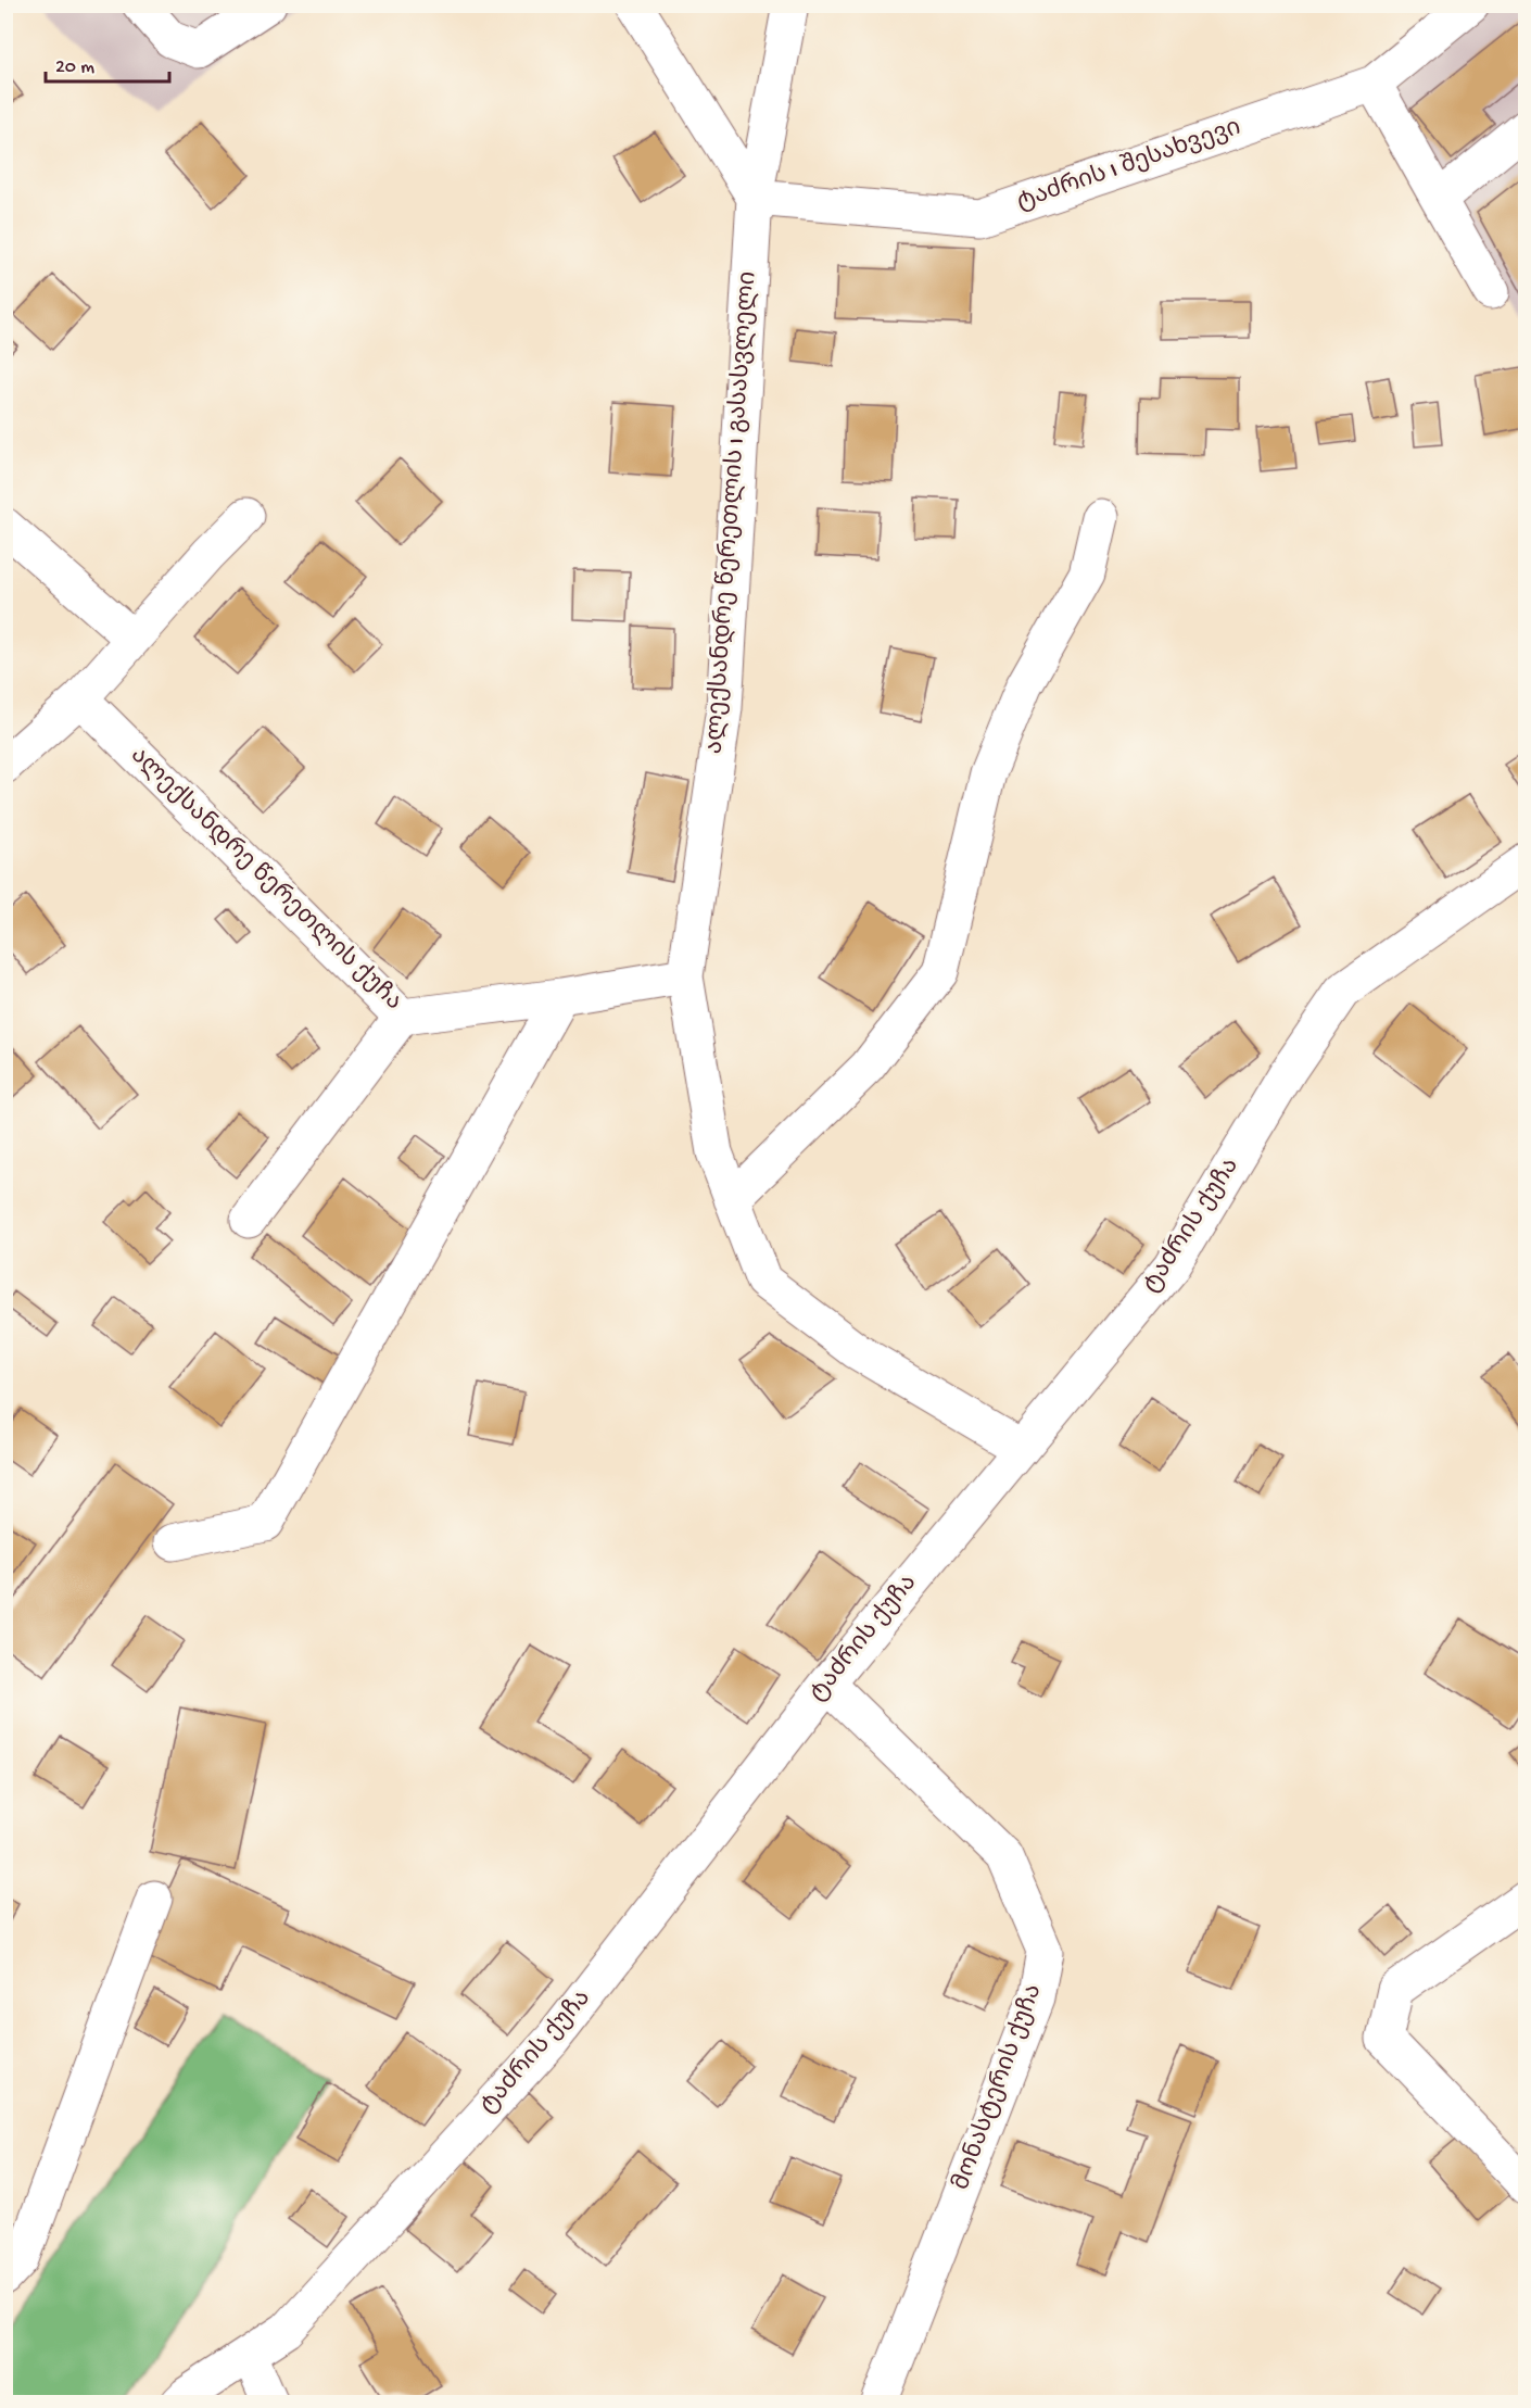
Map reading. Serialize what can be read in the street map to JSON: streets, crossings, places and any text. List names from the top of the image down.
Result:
{
  "streets": {
    "street": [
      "ტაძრის I შესახვევი",
      "ალექსანდრე წერეთლის I გასასვლელი",
      "ალექსანდრე წერეთლის ქუჩა",
      "ტაძრის ქუჩა",
      "მონასტერის ქუჩა"
    ]
  },
  "crossings": [
    ["ტაძრის I შესახვევი", "ალექსანდრე წერეთლის I გასასვლელი"],
    ["ალექსანდრე წერეთლის I გასასვლელი", "ალექსანდრე წერეთლის ქუჩა"],
    ["ალექსანდრე წერეთლის I გასასვლელი", "ტაძრის ქუჩა"],
    ["ტაძრის ქუჩა", "მონასტერის ქუჩა"]
  ],
  "scale_bar": "20 m"
}
